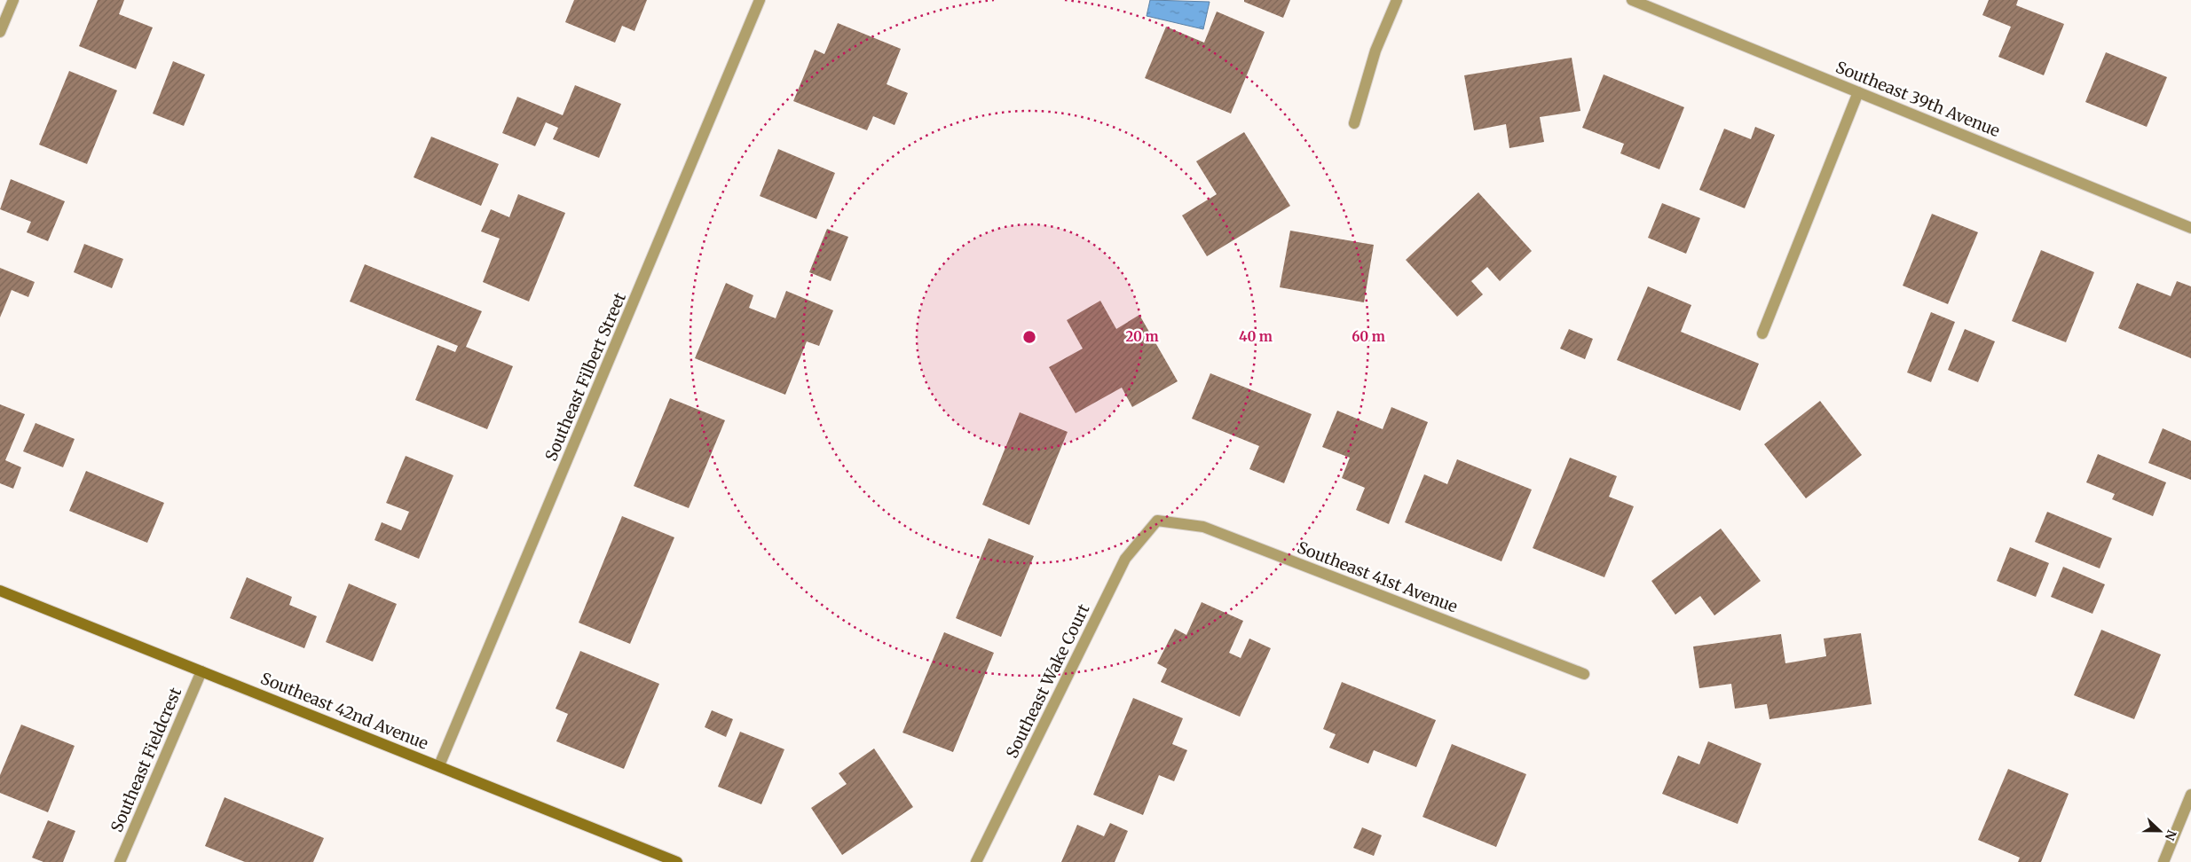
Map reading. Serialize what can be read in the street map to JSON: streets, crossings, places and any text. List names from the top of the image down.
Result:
{
  "streets": {
    "street": [
      "Southeast 39th Avenue",
      "Southeast Filbert Street",
      "Southeast 41st Avenue",
      "Southeast Wake Court",
      "Southeast 42nd Avenue",
      "Southeast Fieldcrest"
    ]
  },
  "crossings": [
    ["Southeast Filbert Street", "Southeast 42nd Avenue"],
    ["Southeast 41st Avenue", "Southeast Wake Court"],
    ["Southeast 42nd Avenue", "Southeast Fieldcrest"]
  ],
  "north": "right",
  "rings": ["20 m", "40 m", "60 m"]
}
